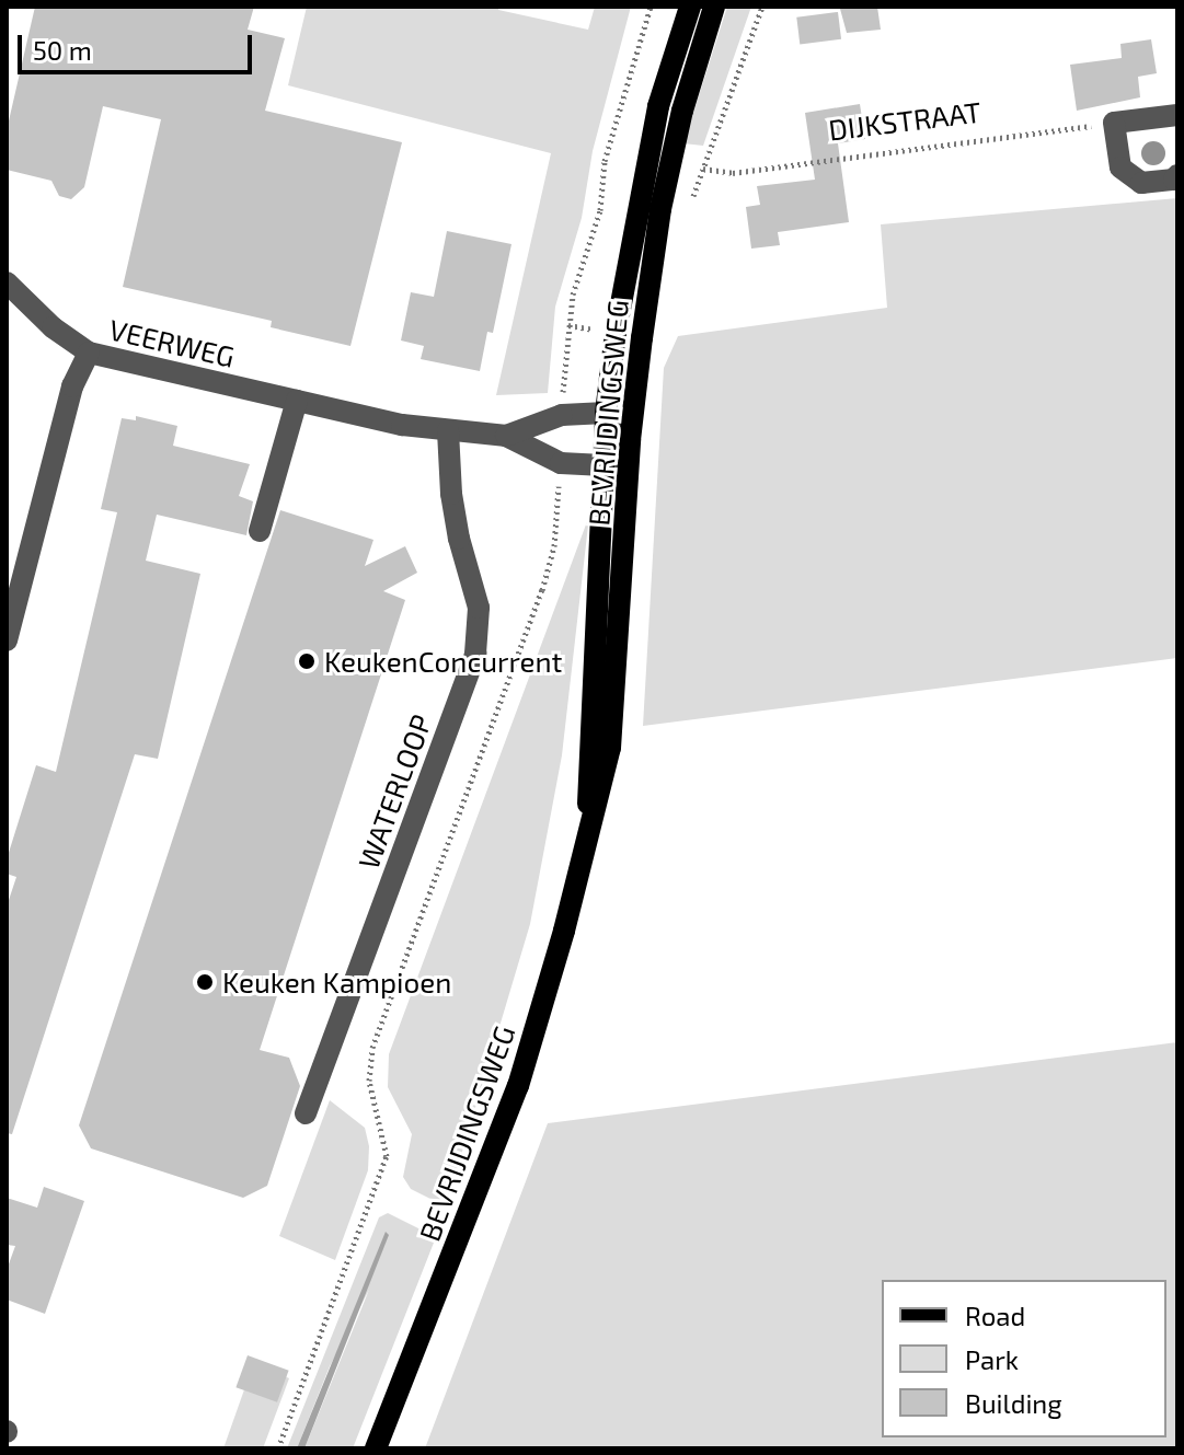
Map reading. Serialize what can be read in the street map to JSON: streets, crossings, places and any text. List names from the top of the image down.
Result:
{
  "streets": {
    "main road": ["BEVRIJDINGSWEG"],
    "street": ["VEERWEG", "WATERLOOP"],
    "path": ["DIJKSTRAAT"]
  },
  "crossings": [
    ["VEERWEG", "BEVRIJDINGSWEG"],
    ["VEERWEG", "WATERLOOP"]
  ],
  "places": ["KeukenConcurrent", "Keuken Kampioen"],
  "legend": ["Road", "Park", "Building"],
  "scale_bar": "50 m"
}
